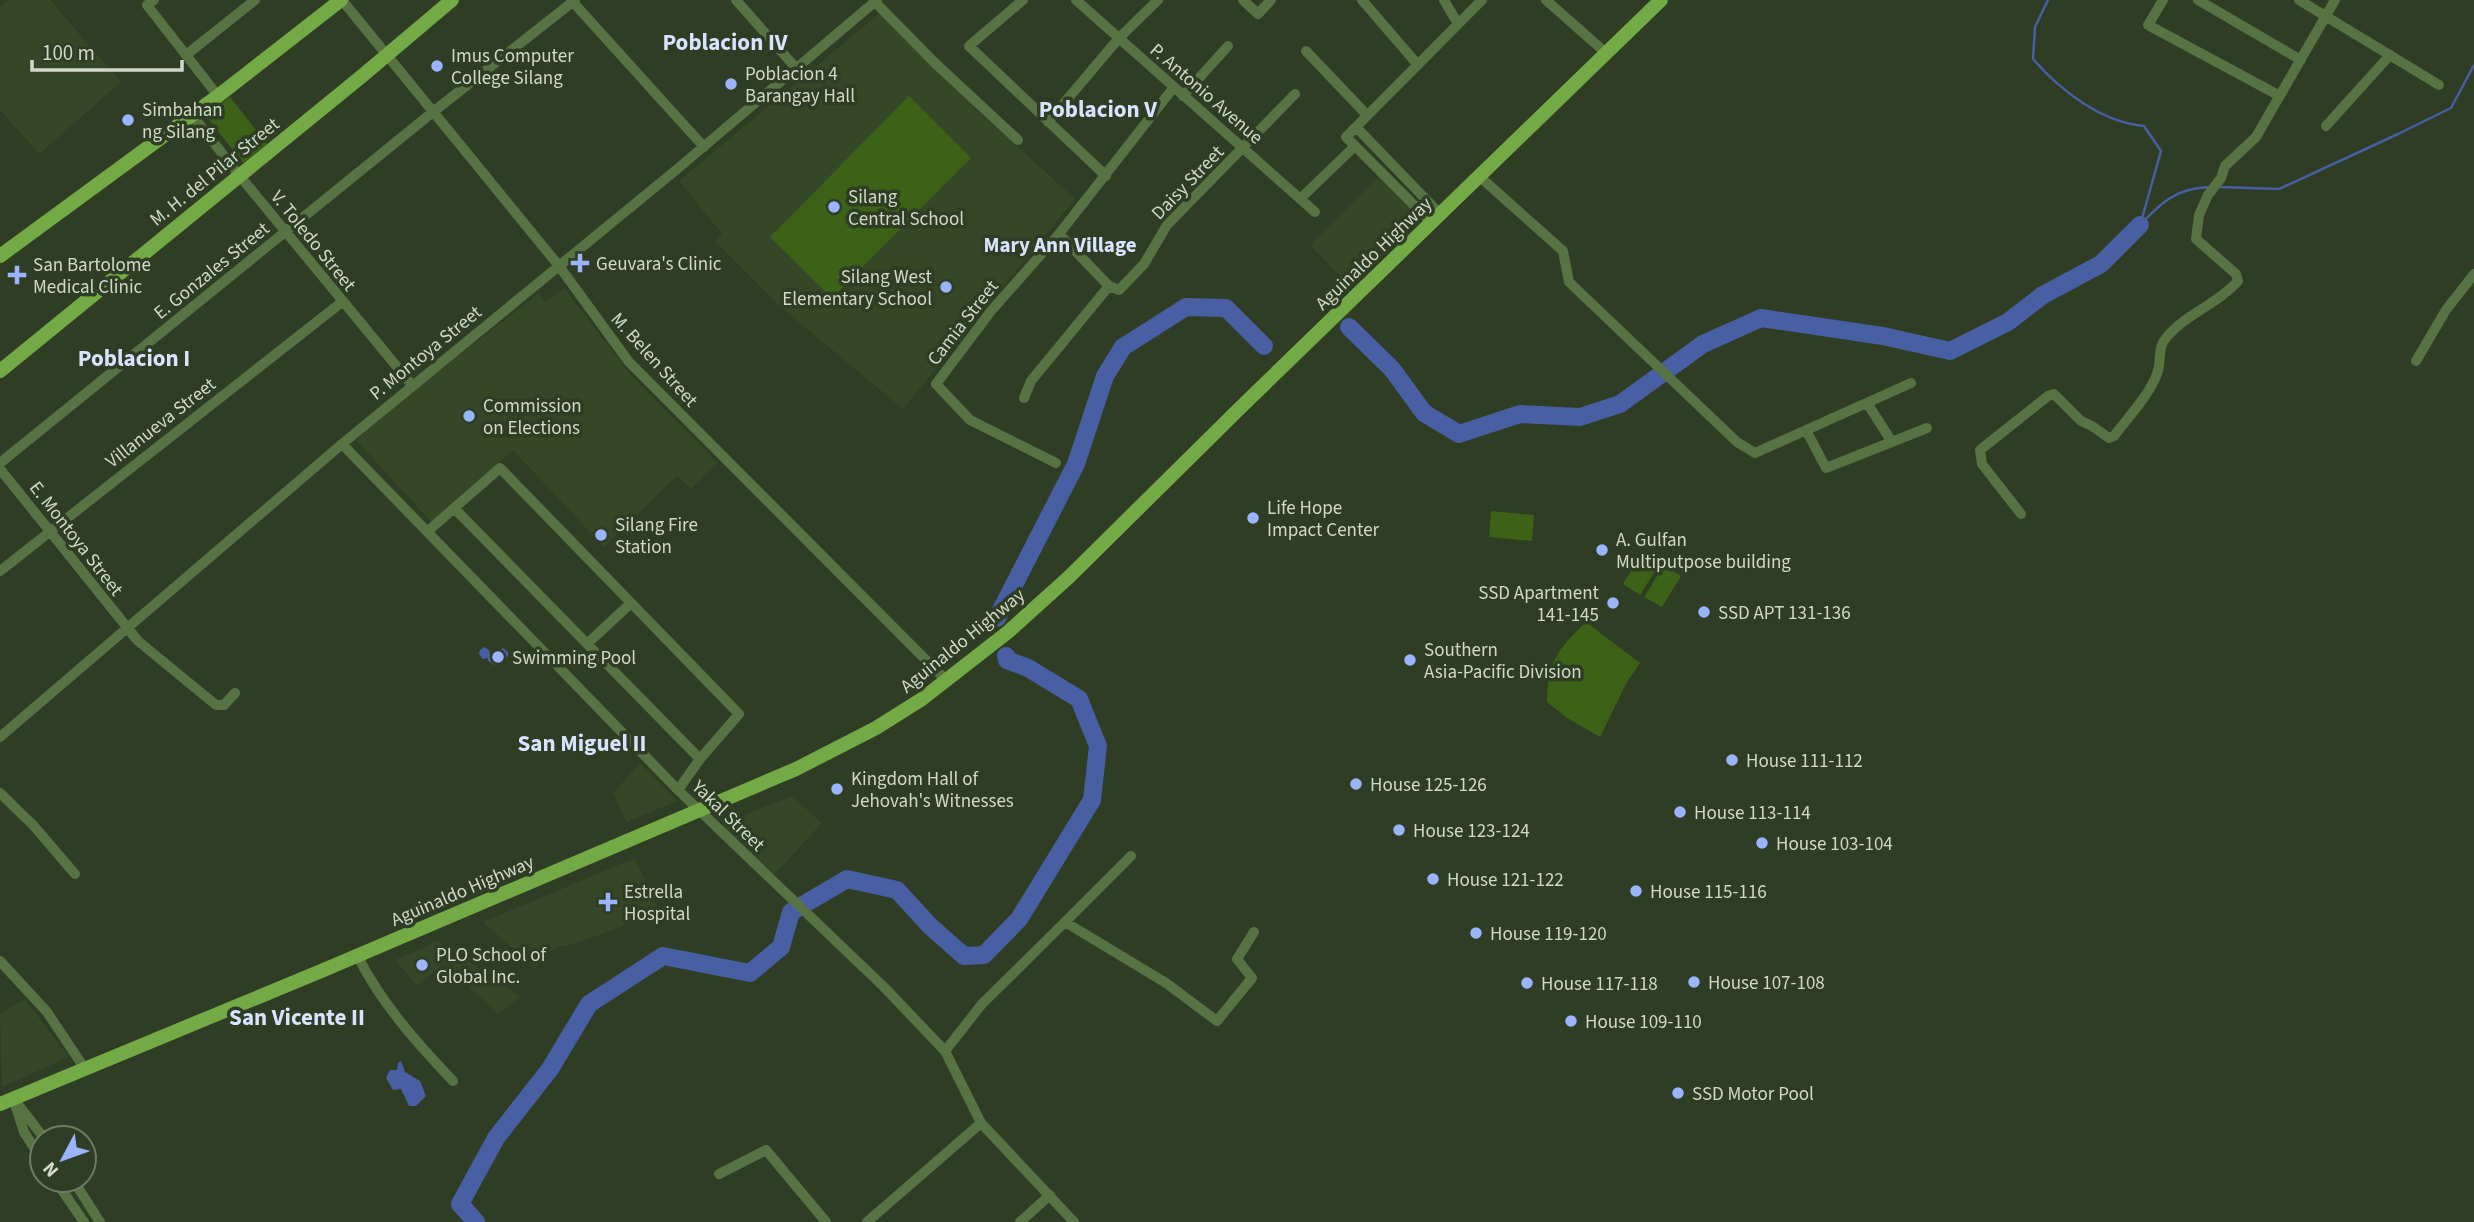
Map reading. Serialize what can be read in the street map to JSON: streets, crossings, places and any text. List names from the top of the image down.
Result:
{
  "streets": {
    "main road": ["M. H. del Pilar Street", "Aguinaldo Highway"],
    "street": [
      "P. Antonio Avenue",
      "Daisy Street",
      "V. Toledo Street",
      "E. Gonzales Street",
      "Camia Street",
      "P. Montoya Street",
      "M. Belen Street",
      "Villanueva Street",
      "E. Montoya Street",
      "Yakal Street"
    ]
  },
  "crossings": [
    ["P. Antonio Avenue", "Daisy Street"],
    ["P. Antonio Avenue", "Camia Street"],
    ["M. H. del Pilar Street", "V. Toledo Street"],
    ["M. H. del Pilar Street", "M. Belen Street"],
    ["V. Toledo Street", "E. Gonzales Street"],
    ["V. Toledo Street", "P. Montoya Street"],
    ["V. Toledo Street", "Villanueva Street"],
    ["Aguinaldo Highway", "M. Belen Street"],
    ["Aguinaldo Highway", "Yakal Street"],
    ["E. Gonzales Street", "M. Belen Street"],
    ["P. Montoya Street", "M. Belen Street"],
    ["P. Montoya Street", "E. Montoya Street"],
    ["P. Montoya Street", "Yakal Street"],
    ["Villanueva Street", "E. Montoya Street"]
  ],
  "districts": [
    "Poblacion IV",
    "Poblacion V",
    "Mary Ann Village",
    "Poblacion I",
    "San Miguel II",
    "San Vicente II"
  ],
  "places": {
    "other": [
      "Imus Computer College Silang",
      "Poblacion 4 Barangay Hall",
      "Simbahan ng Silang",
      "Silang Central School",
      "Silang West Elementary School",
      "Commission on Elections",
      "Life Hope Impact Center",
      "Silang Fire Station",
      "A. Gulfan Multiputpose building",
      "SSD Apartment 141-145",
      "SSD APT 131-136",
      "Swimming Pool",
      "Southern Asia-Pacific Division",
      "House 111-112",
      "House 125-126",
      "Kingdom Hall of Jehovah's Witnesses",
      "House 113-114",
      "House 123-124",
      "House 103-104",
      "House 121-122",
      "House 115-116",
      "House 119-120",
      "PLO School of Global Inc.",
      "House 107-108",
      "House 117-118",
      "House 109-110",
      "SSD Motor Pool"
    ],
    "health": ["Geuvara's Clinic", "San Bartolome Medical Clinic", "Estrella Hospital"]
  },
  "scale_bar": "100 m",
  "north": "bottom left"
}
